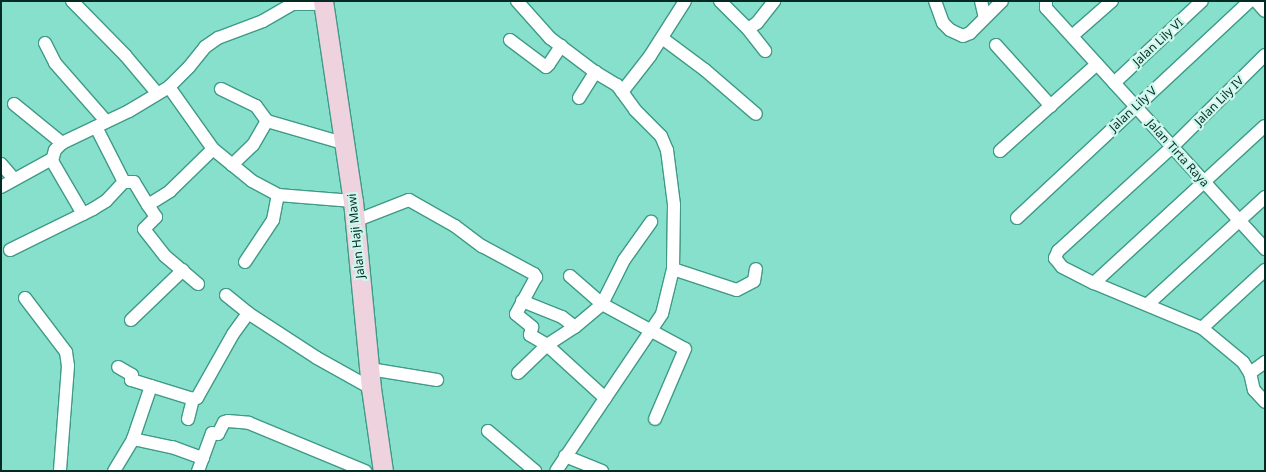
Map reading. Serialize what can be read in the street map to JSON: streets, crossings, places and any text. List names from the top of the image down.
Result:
{
  "streets": {
    "street": [
      "Jalan Lily VI",
      "Jalan Lily IV",
      "Jalan Lily V",
      "Jalan Tirta Raya",
      "Jalan Haji Mawi"
    ]
  },
  "crossings": [
    ["Jalan Lily VI", "Jalan Tirta Raya"],
    ["Jalan Lily IV", "Jalan Tirta Raya"],
    ["Jalan Lily V", "Jalan Tirta Raya"]
  ]
}
